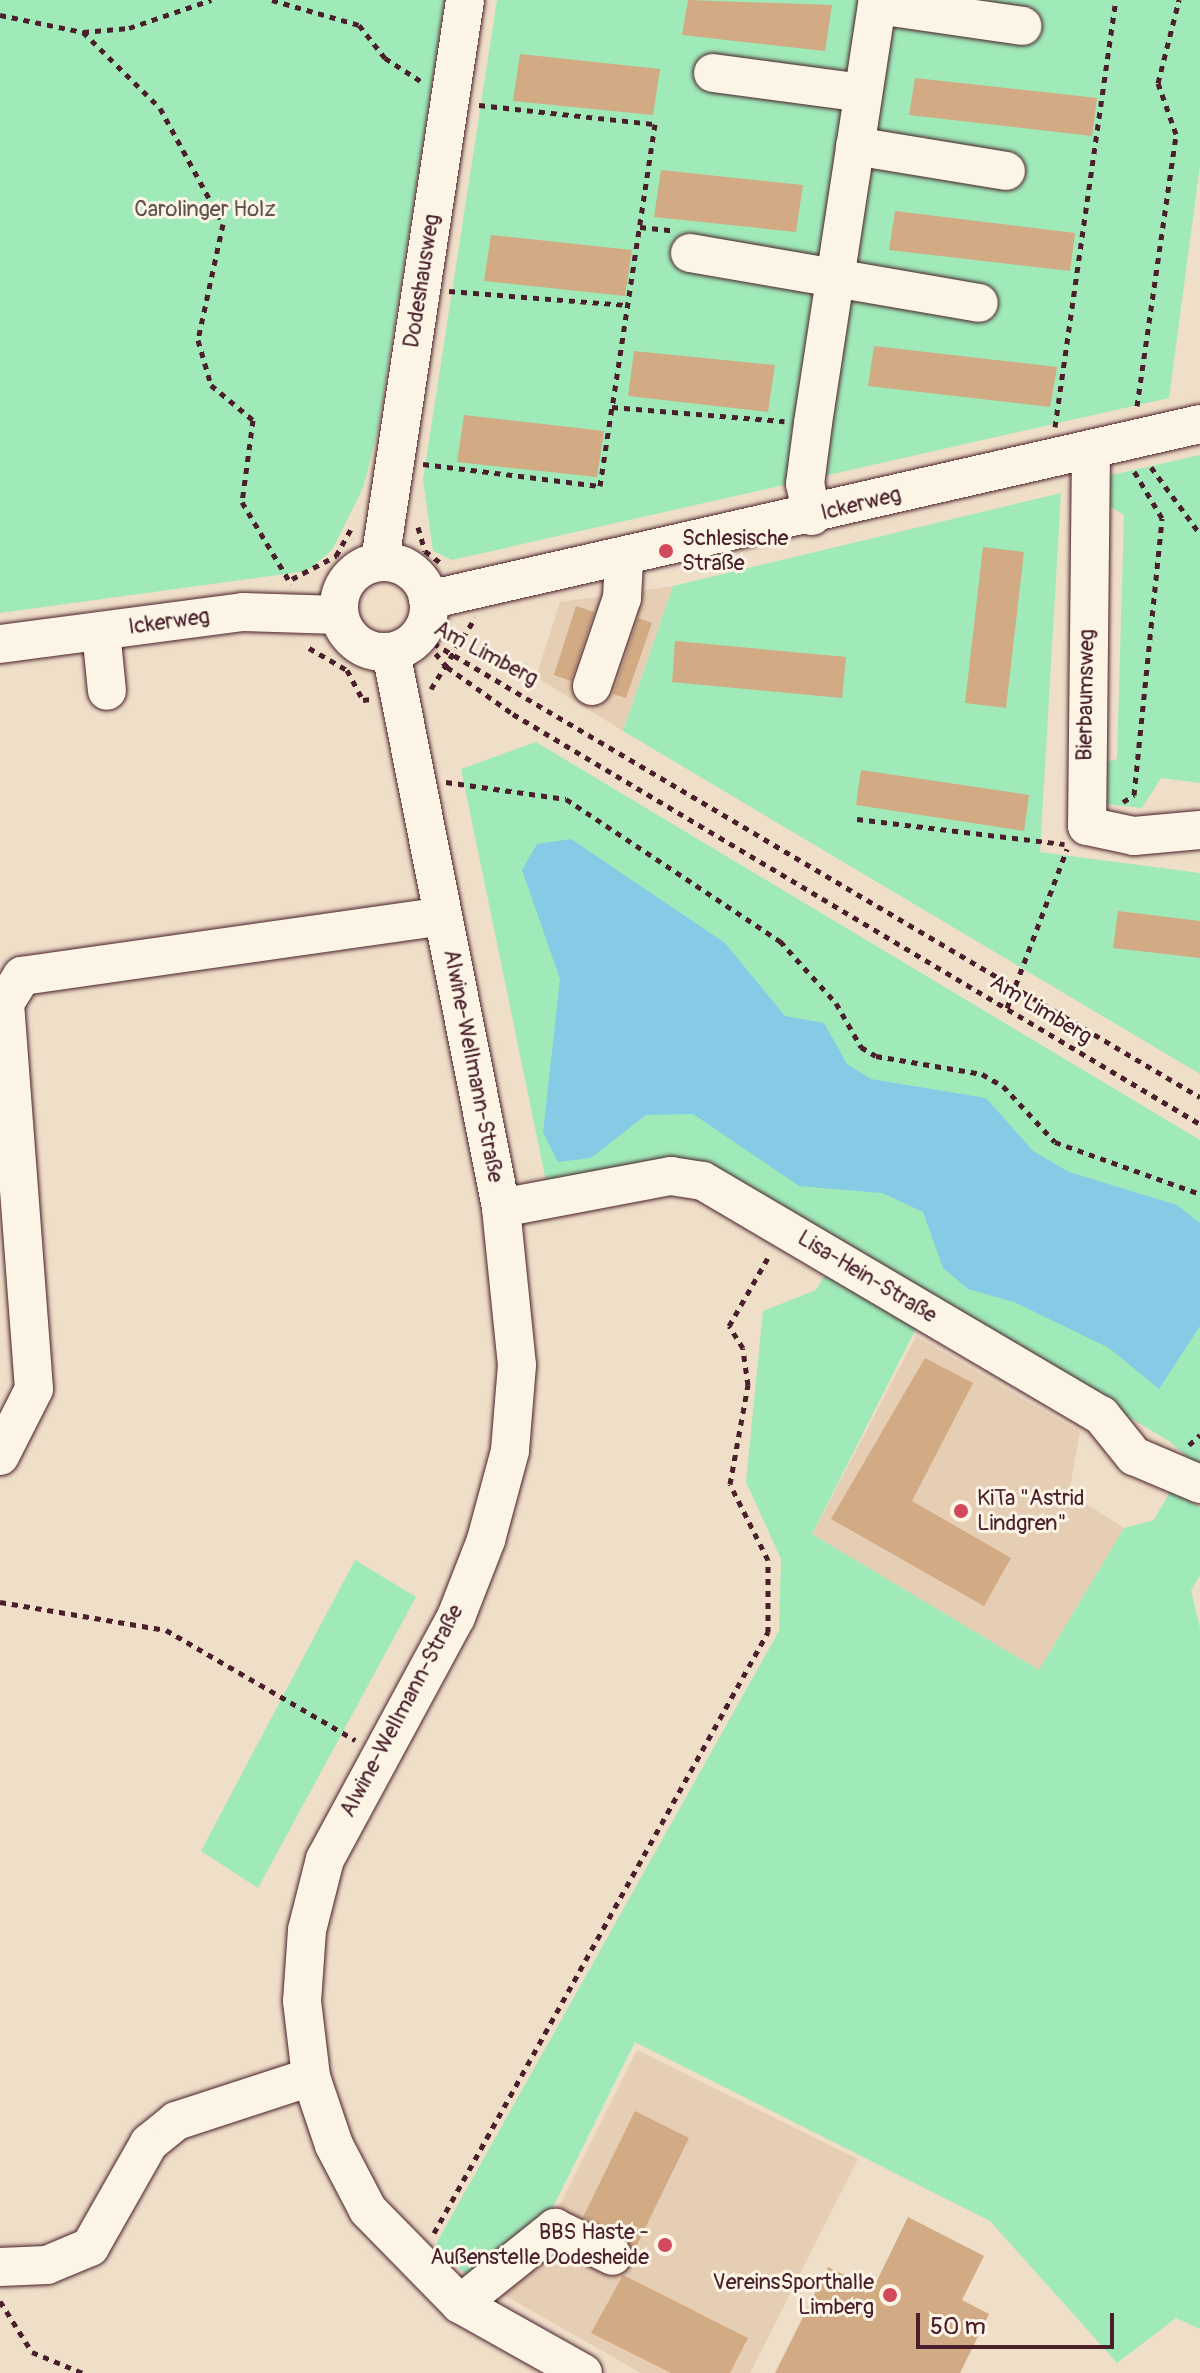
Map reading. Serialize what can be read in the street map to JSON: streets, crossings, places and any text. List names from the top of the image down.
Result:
{
  "streets": {
    "street": [
      "Dodeshausweg",
      "Ickerweg",
      "Bierbaumsweg",
      "Alwine-Wellmann-Straße",
      "Lisa-Hein-Straße"
    ],
    "path": ["Am Limberg"]
  },
  "crossings": [
    ["Dodeshausweg", "Ickerweg"],
    ["Dodeshausweg", "Am Limberg"],
    ["Dodeshausweg", "Alwine-Wellmann-Straße"],
    ["Ickerweg", "Am Limberg"],
    ["Ickerweg", "Bierbaumsweg"],
    ["Ickerweg", "Alwine-Wellmann-Straße"],
    ["Am Limberg", "Alwine-Wellmann-Straße"],
    ["Alwine-Wellmann-Straße", "Lisa-Hein-Straße"]
  ],
  "parks": ["Carolinger Holz"],
  "places": [
    "Schlesische Straße",
    "KiTa \"Astrid Lindgren\"",
    "BBS Haste - Außenstelle Dodesheide",
    "VereinsSporthalle Limberg"
  ],
  "scale_bar": "50 m"
}
